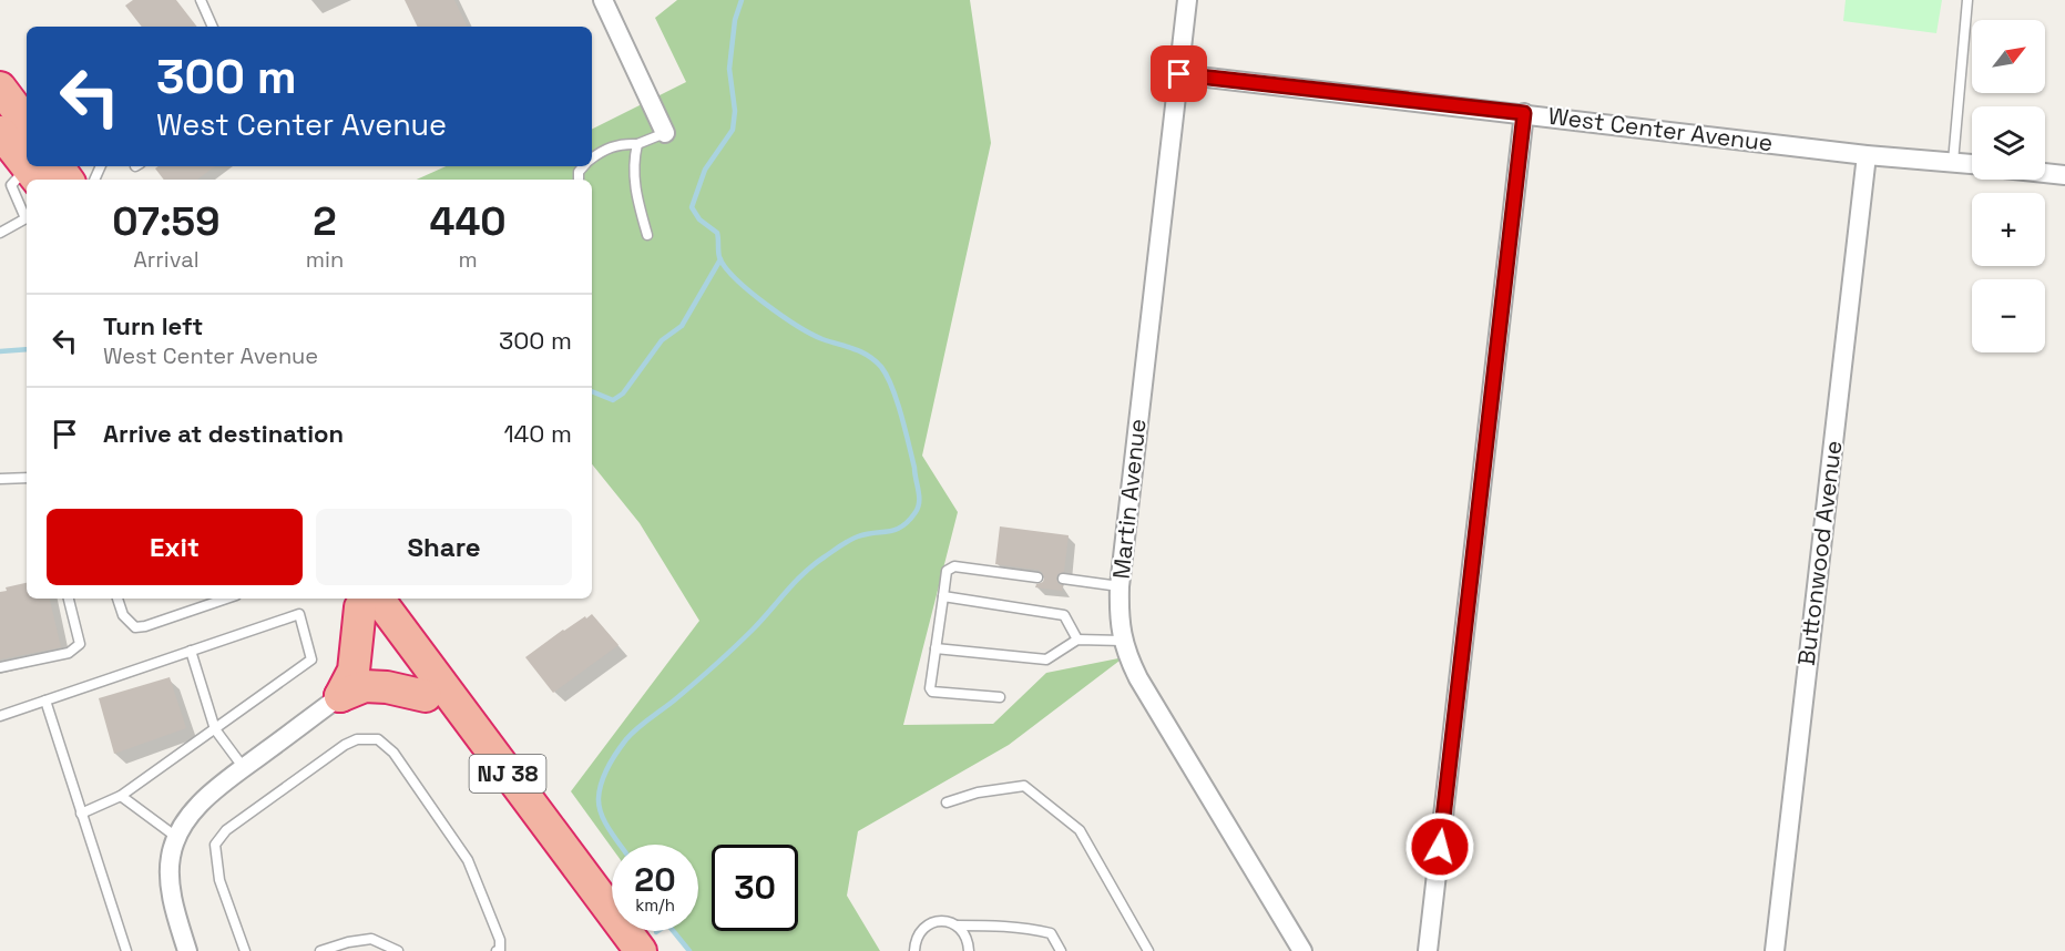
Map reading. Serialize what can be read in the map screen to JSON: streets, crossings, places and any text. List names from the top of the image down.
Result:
{
  "streets": {
    "highway": ["NJ 38"],
    "street": ["West Center Avenue", "Martin Avenue", "Buttonwood Avenue"]
  },
  "crossings": [
    ["West Center Avenue", "Martin Avenue"],
    ["West Center Avenue", "Buttonwood Avenue"]
  ],
  "north": "top right",
  "page": {
    "map_buttons": ["+", "−"],
    "turn": ["300 m", "West Center Avenue"],
    "eta": [
      "07:59",
      "Arrival",
      "2",
      "min",
      "440",
      "m"
    ],
    "list": [
      {
        "name": "Turn left",
        "note": "West Center Avenue",
        "value": "300 m"
      },
      {
        "name": "Arrive at destination",
        "value": "140 m"
      }
    ],
    "buttons": ["Exit", "Share"],
    "speed": "20 km/h",
    "limit": "30"
  }
}
